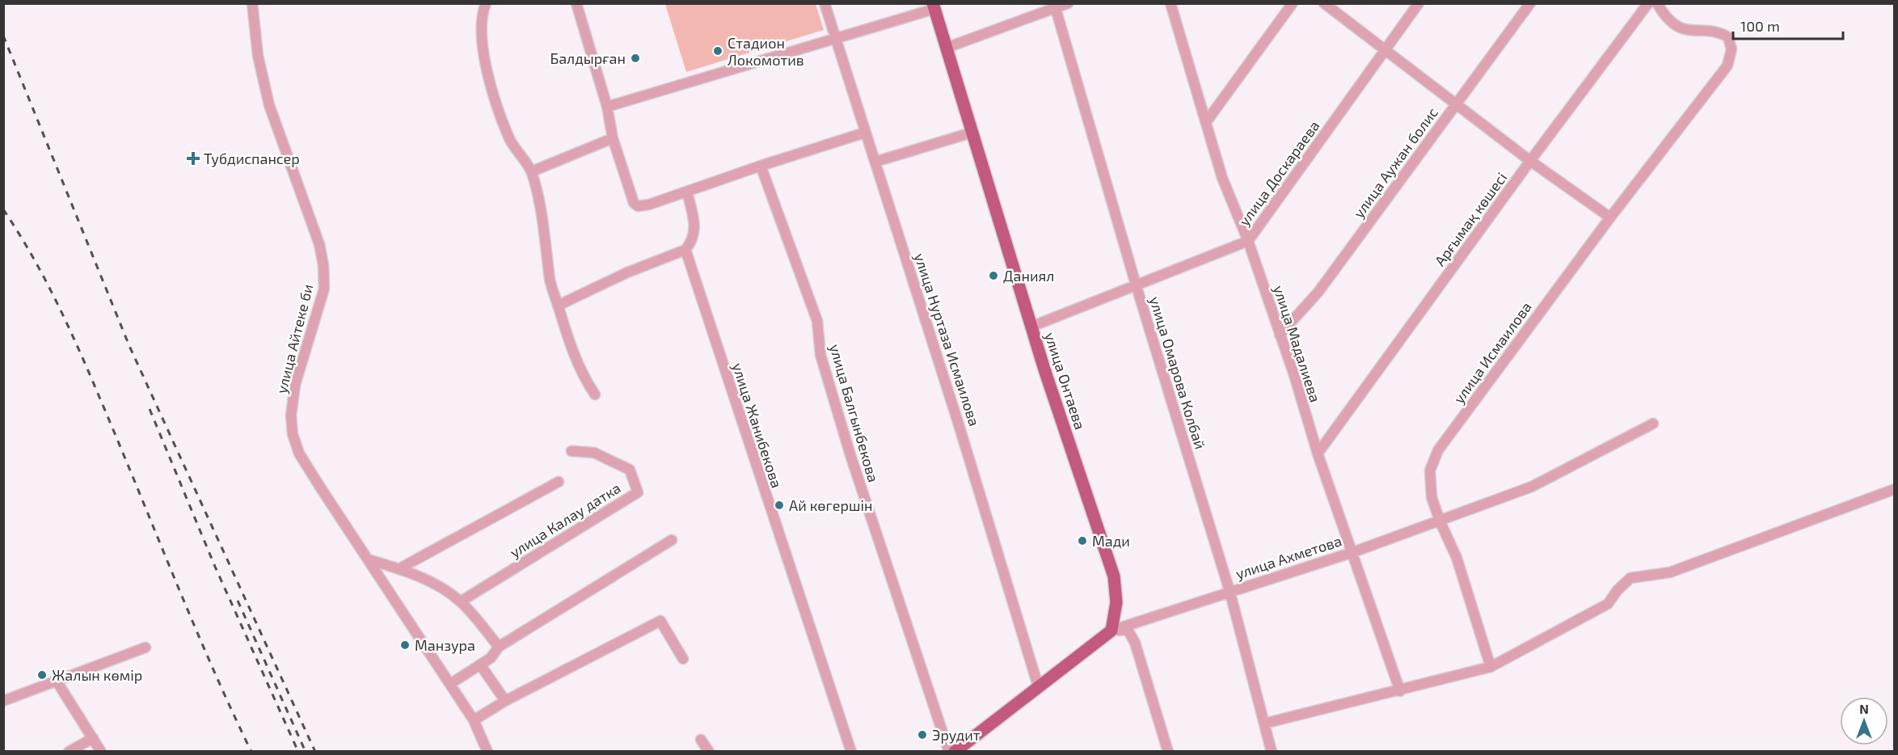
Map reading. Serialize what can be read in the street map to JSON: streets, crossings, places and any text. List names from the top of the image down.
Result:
{
  "streets": {
    "main road": ["улица Онтаева", "улица Ахметова"],
    "street": [
      "улица Аужан болис",
      "улица Доскараева",
      "Арғымақ көшесі",
      "улица Айтеке би",
      "улица Нуртаза Исмаилова",
      "улица Мадалиева",
      "улица Исмаилова",
      "улица Омарова Колбай",
      "улица Балгынбекова",
      "улица Жанибекова",
      "улица Калау датка"
    ]
  },
  "crossings": [
    ["улица Аужан болис", "улица Мадалиева"],
    ["улица Доскараева", "улица Мадалиева"],
    ["улица Доскараева", "улица Омарова Колбай"],
    ["улица Доскараева", "улица Онтаева"],
    ["Арғымақ көшесі", "улица Мадалиева"],
    ["улица Нуртаза Исмаилова", "улица Ахметова"],
    ["улица Мадалиева", "улица Ахметова"],
    ["улица Исмаилова", "улица Ахметова"],
    ["улица Омарова Колбай", "улица Ахметова"],
    ["улица Онтаева", "улица Ахметова"]
  ],
  "places": {
    "other": [
      "Стадион Локомотив",
      "Балдырған",
      "Даниял",
      "Ай көгершін",
      "Мади",
      "Манзура",
      "Жалын көмір",
      "Эрудит"
    ],
    "health": ["Тубдиспансер"]
  },
  "scale_bar": "100 m",
  "north": "top"
}
